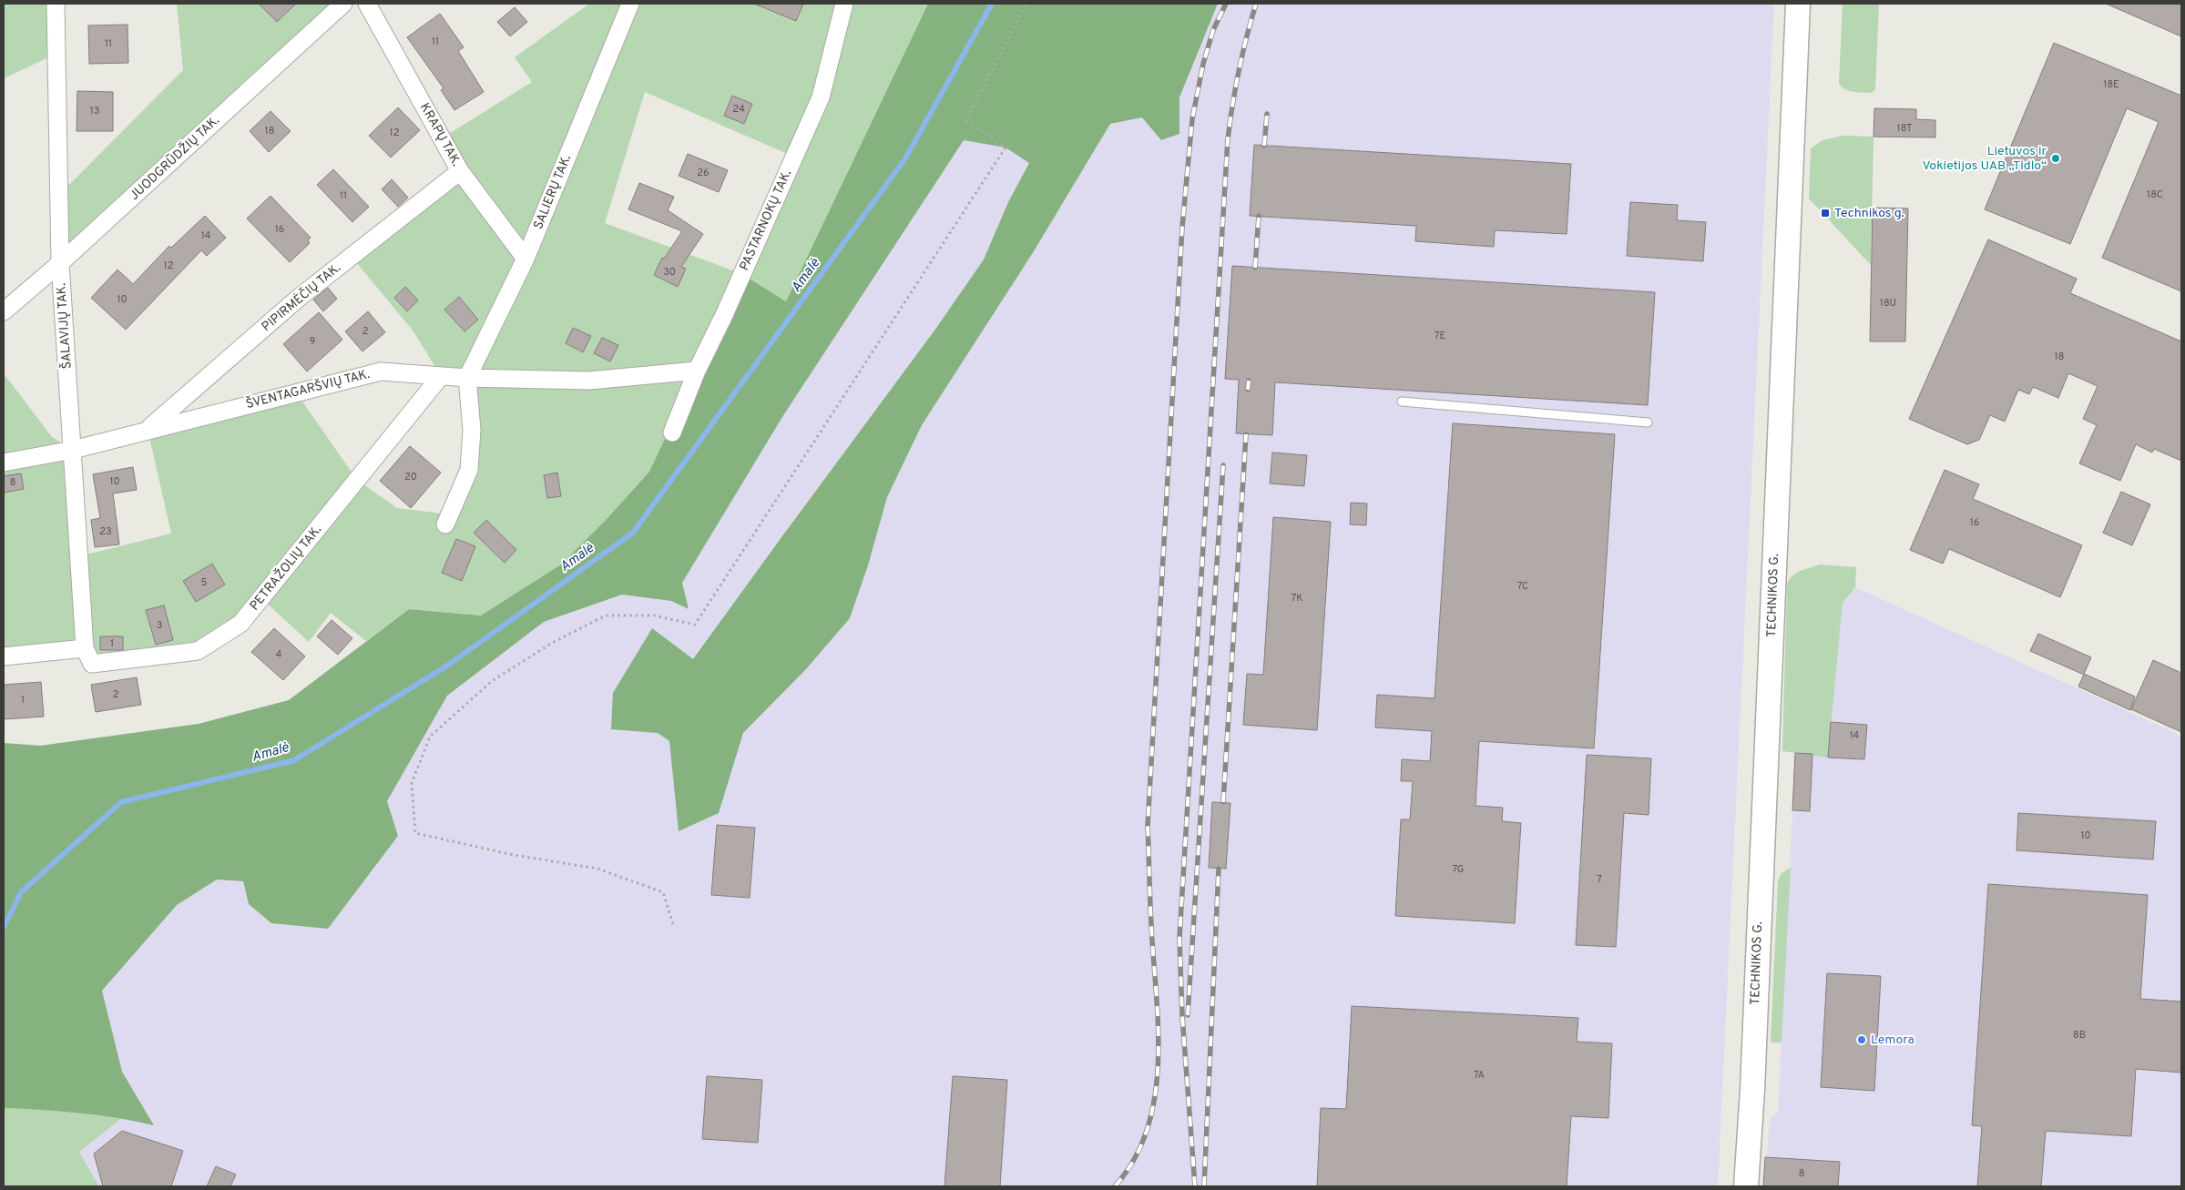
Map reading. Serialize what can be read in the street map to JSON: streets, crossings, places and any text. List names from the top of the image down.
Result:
{
  "streets": {
    "street": [
      "KRAPŲ TAK.",
      "JUODGRŪDŽIŲ TAK.",
      "SALIERŲ TAK.",
      "PASTARNOKŲ TAK.",
      "PIPIRMĖČIŲ TAK.",
      "ŠALAVIJŲ TAK.",
      "ŠVENTAGARŠVIŲ TAK.",
      "PETRAŽOLIŲ TAK.",
      "TECHNIKOS G."
    ]
  },
  "crossings": [
    ["KRAPŲ TAK.", "SALIERŲ TAK."],
    ["KRAPŲ TAK.", "PIPIRMĖČIŲ TAK."],
    ["JUODGRŪDŽIŲ TAK.", "ŠALAVIJŲ TAK."],
    ["SALIERŲ TAK.", "ŠVENTAGARŠVIŲ TAK."],
    ["PASTARNOKŲ TAK.", "ŠVENTAGARŠVIŲ TAK."],
    ["PIPIRMĖČIŲ TAK.", "ŠVENTAGARŠVIŲ TAK."],
    ["ŠALAVIJŲ TAK.", "ŠVENTAGARŠVIŲ TAK."],
    ["ŠALAVIJŲ TAK.", "PETRAŽOLIŲ TAK."],
    ["ŠVENTAGARŠVIŲ TAK.", "PETRAŽOLIŲ TAK."]
  ],
  "water": ["Amalė"],
  "places": {
    "other": ["Lietuvos ir Vokietijos UAB „Tidlo“", "Lemora"],
    "transit": ["Technikos g."]
  },
  "house_numbers": [
    "11",
    "11",
    "18E",
    "24",
    "13",
    "18T",
    "18",
    "12",
    "26",
    "18C",
    "11",
    "16",
    "14",
    "12",
    "30",
    "10",
    "18U",
    "2",
    "7E",
    "9",
    "18",
    "20",
    "10",
    "8",
    "16",
    "23",
    "5",
    "7C",
    "7K",
    "3",
    "1",
    "4",
    "2",
    "1",
    "14",
    "10",
    "7G",
    "7",
    "8B",
    "7A",
    "8"
  ]
}
